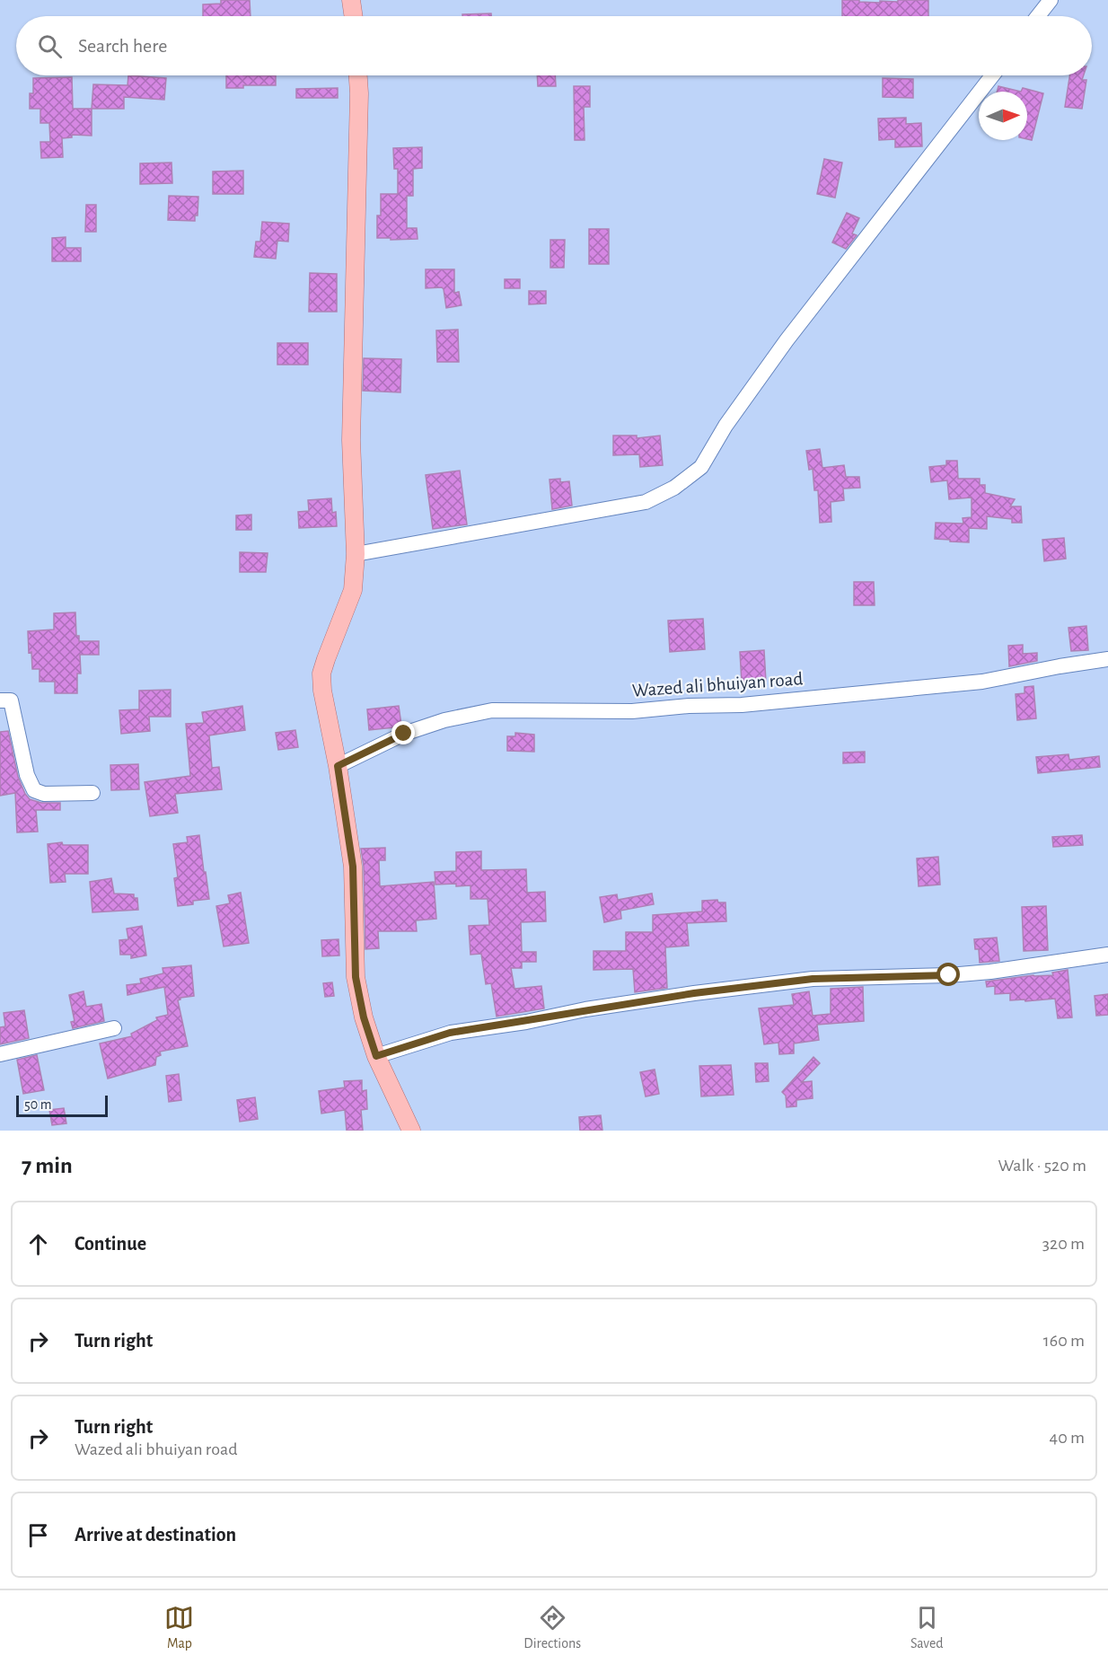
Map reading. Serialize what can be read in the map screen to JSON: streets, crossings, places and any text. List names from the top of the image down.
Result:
{
  "streets": {
    "street": ["Wazed ali bhuiyan road"]
  },
  "scale_bar": "50 m",
  "north": "right",
  "page": {
    "search": "Search here",
    "scale": "50 m",
    "heading": ["7 min", "Walk · 520 m"],
    "list": [
      ["Continue", "320 m"],
      ["Turn right", "160 m"],
      ["Turn right", "Wazed ali bhuiyan road", "40 m"],
      "Arrive at destination"
    ],
    "nav": ["Map", "Directions", "Saved"]
  }
}
